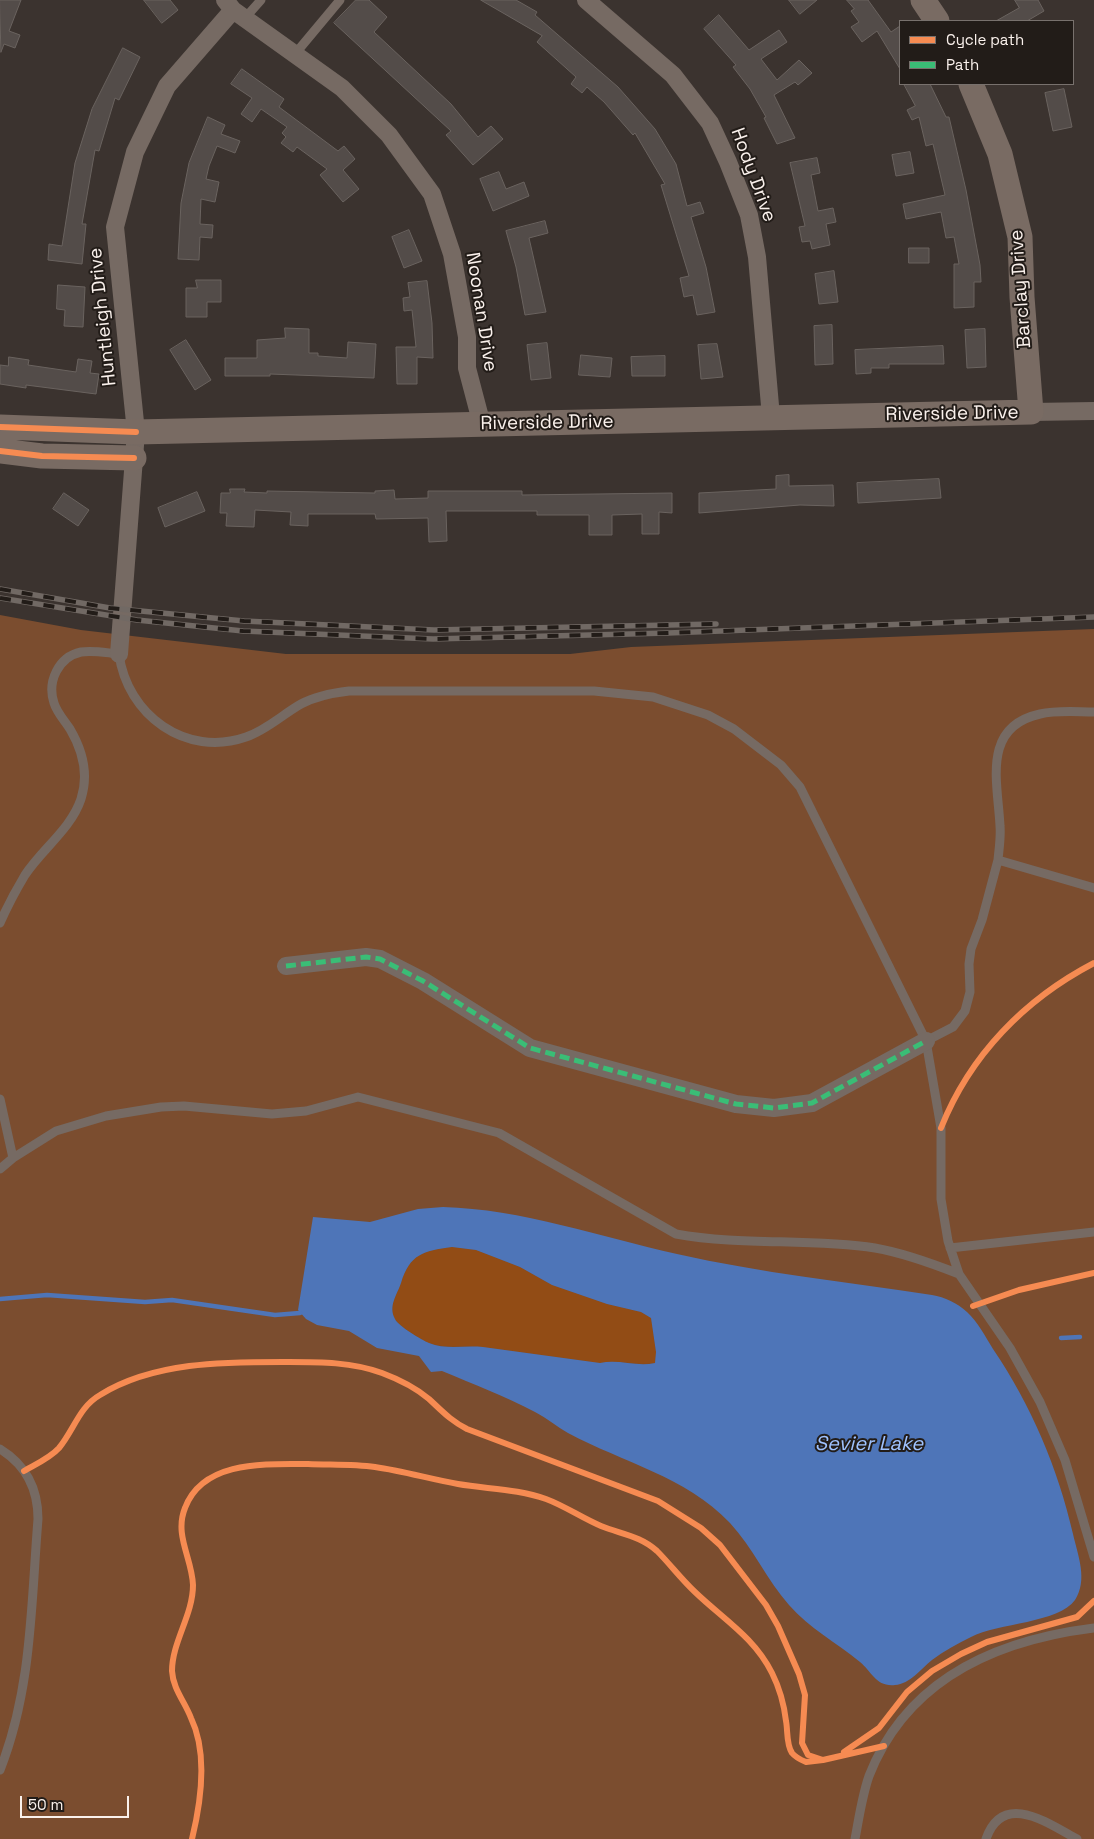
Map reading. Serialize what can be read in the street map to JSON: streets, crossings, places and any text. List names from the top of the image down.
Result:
{
  "streets": {
    "street": [
      "Hody Drive",
      "Barclay Drive",
      "Noonan Drive",
      "Huntleigh Drive",
      "Riverside Drive"
    ]
  },
  "crossings": [
    ["Hody Drive", "Riverside Drive"],
    ["Barclay Drive", "Riverside Drive"],
    ["Noonan Drive", "Huntleigh Drive"],
    ["Noonan Drive", "Riverside Drive"],
    ["Huntleigh Drive", "Riverside Drive"]
  ],
  "water": ["Sevier Lake"],
  "legend": ["Cycle path", "Path"],
  "scale_bar": "50 m"
}
